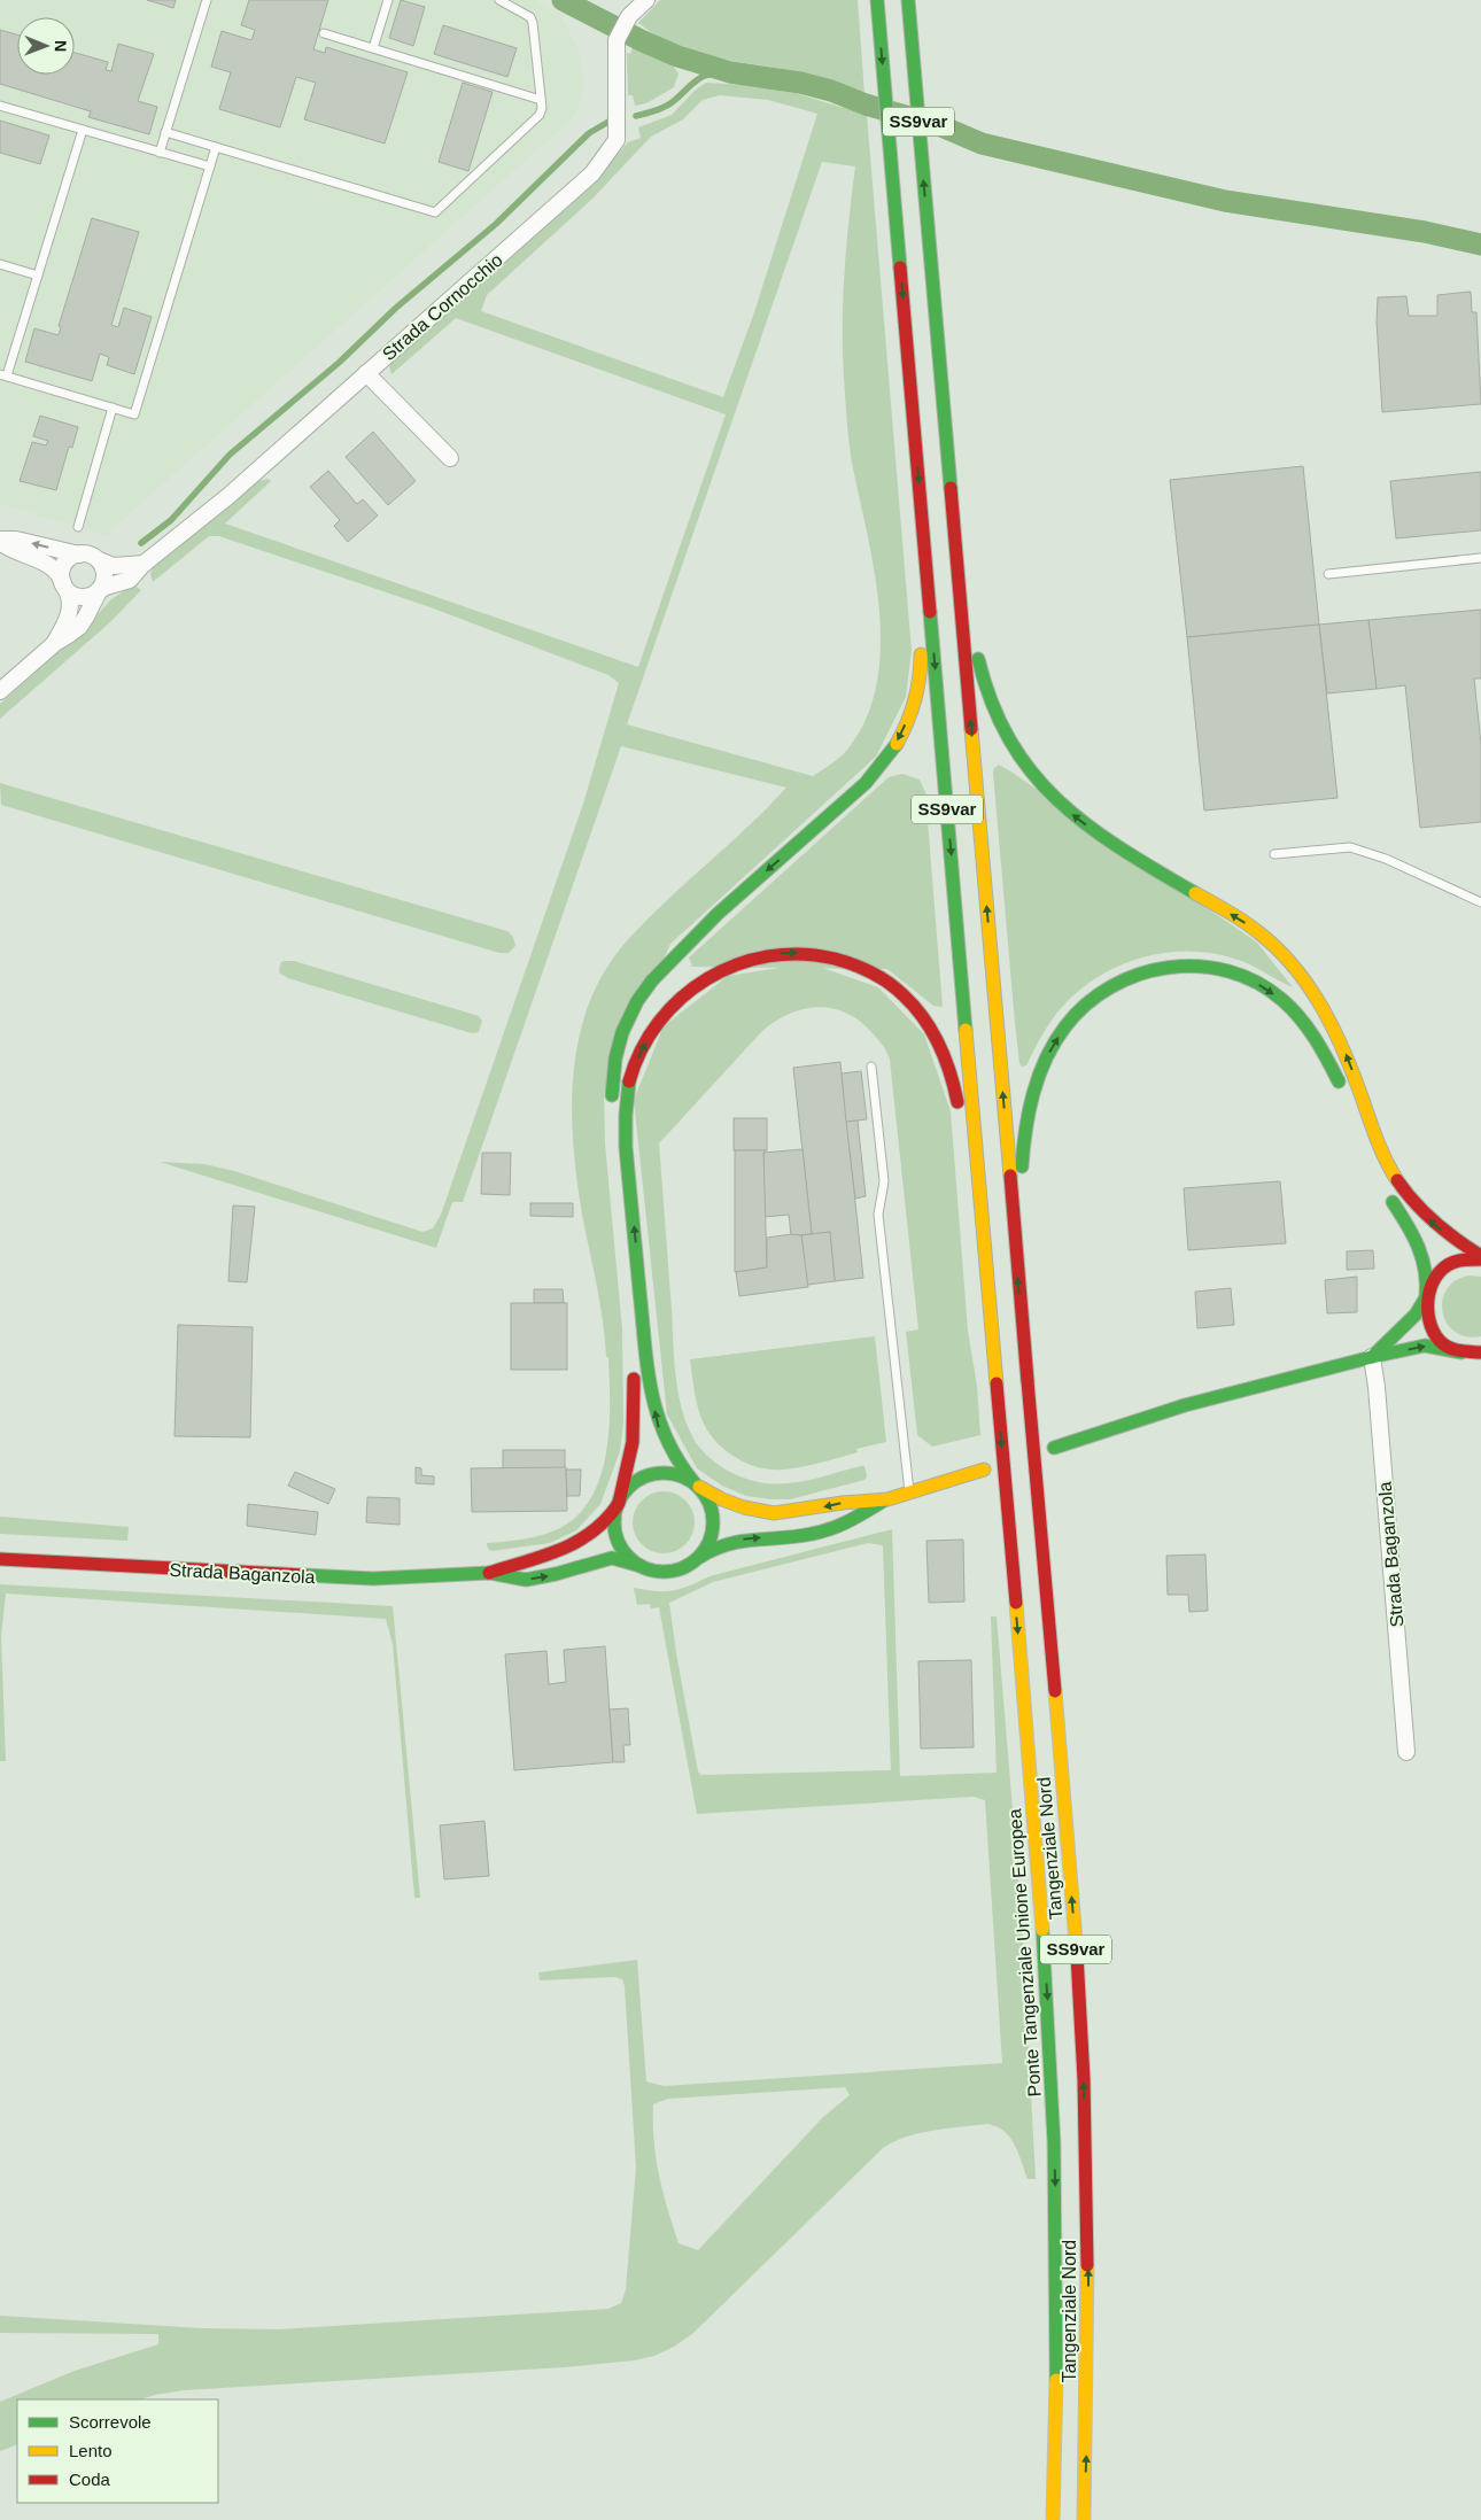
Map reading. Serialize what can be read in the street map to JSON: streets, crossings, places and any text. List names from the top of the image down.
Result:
{
  "streets": {
    "main road": [
      "SS9var",
      "Strada Baganzola",
      "Tangenziale Nord",
      "Ponte Tangenziale Unione Europea"
    ],
    "street": ["Strada Cornocchio"]
  },
  "crossings": [
    ["SS9var", "Tangenziale Nord"],
    ["SS9var", "Ponte Tangenziale Unione Europea"]
  ],
  "one_way": ["Tangenziale Nord", "Ponte Tangenziale Unione Europea"],
  "legend": ["Scorrevole", "Lento", "Coda"],
  "north": "right"
}
